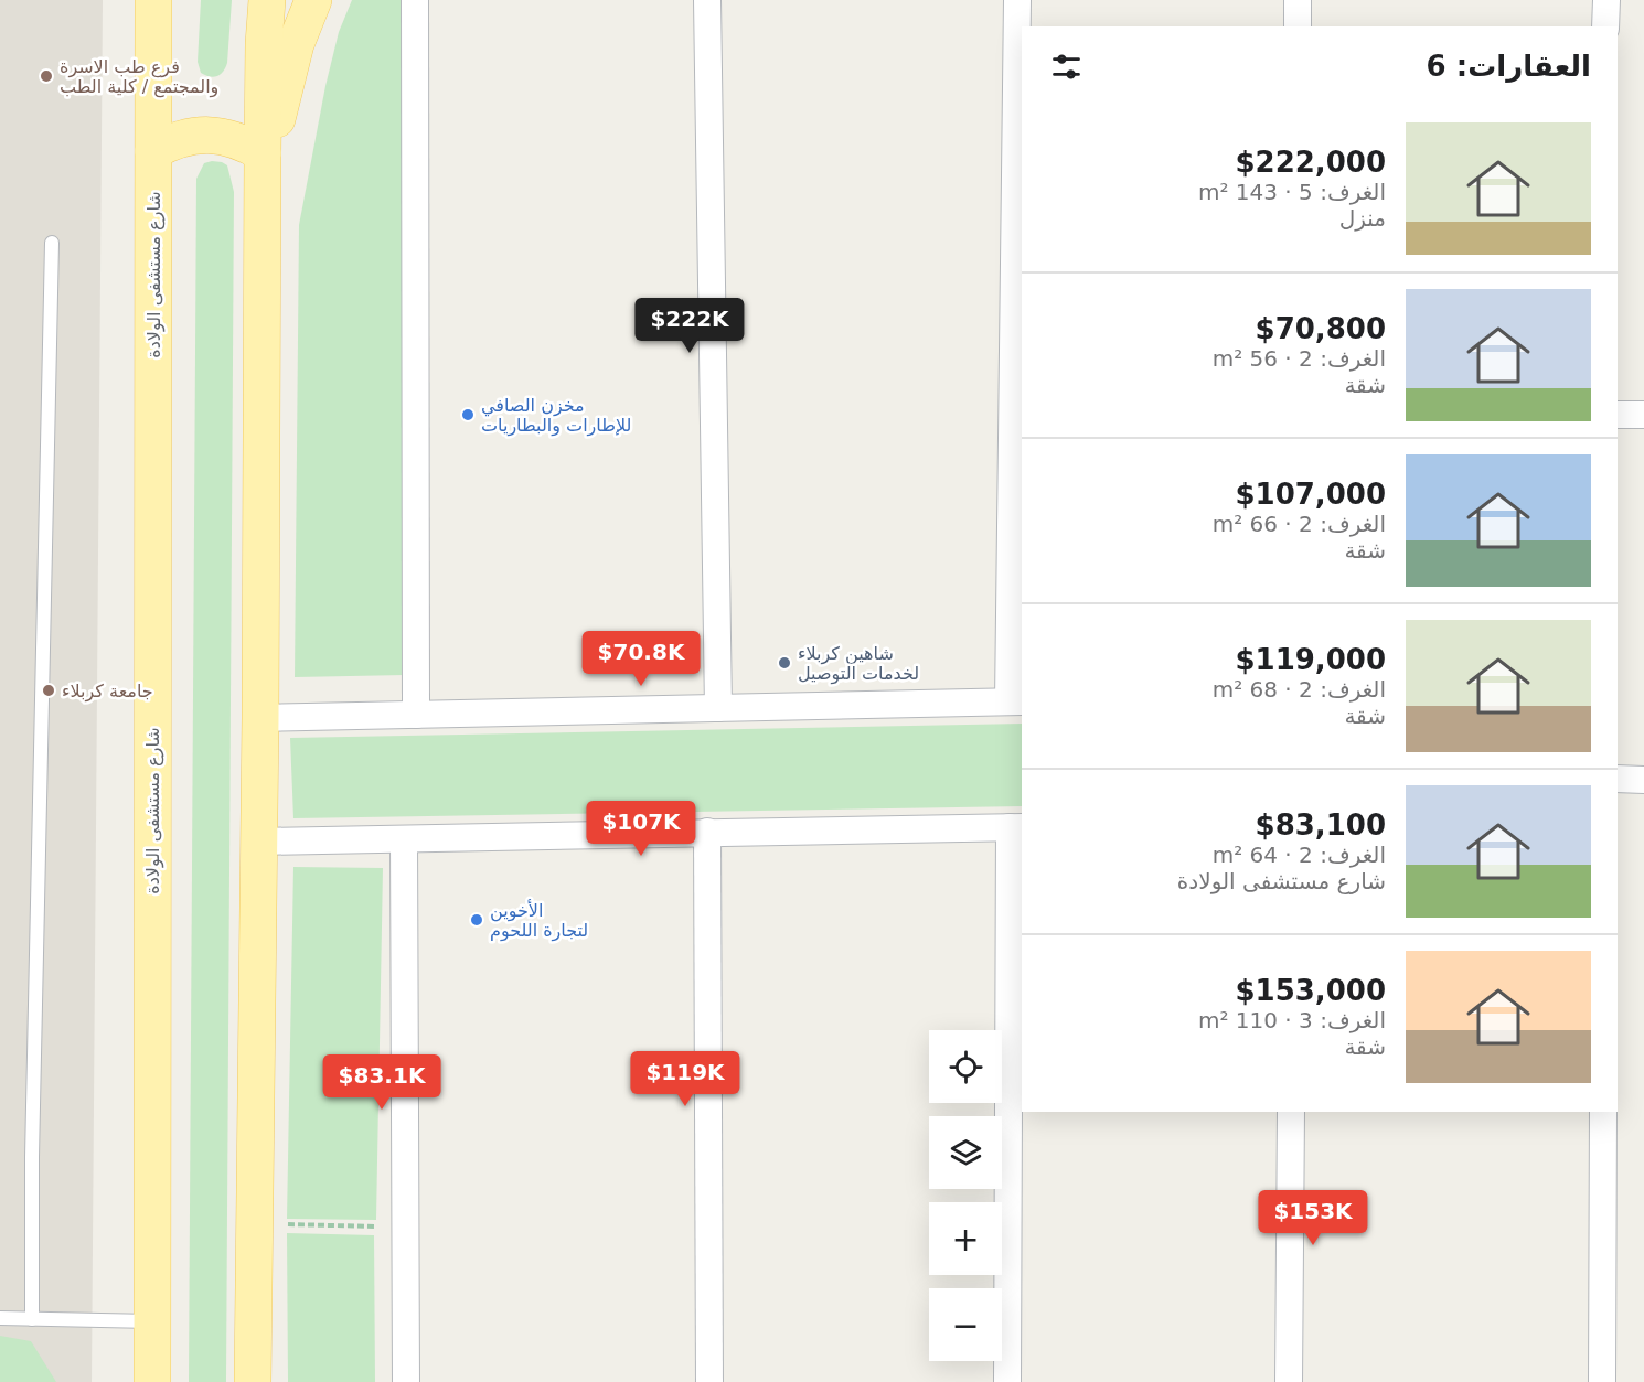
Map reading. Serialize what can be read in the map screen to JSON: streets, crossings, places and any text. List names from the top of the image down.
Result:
{
  "streets": {
    "main road": ["شارع مستشفى الولادة"]
  },
  "places": [
    "فرع طب الاسرة والمجتمع / كلية الطب",
    "مخزن الصافي للإطارات والبطاريات",
    "شاهين كربلاء لخدمات التوصيل",
    "جامعة كربلاء",
    "الأخوين لتجارة اللحوم"
  ],
  "page": {
    "heading": "العقارات: 6",
    "list": [
      {
        "name": "$222,000",
        "note": "الغرف: 5 · 143 m² · منزل"
      },
      {
        "name": "$70,800",
        "note": "الغرف: 2 · 56 m² · شقة"
      },
      {
        "name": "$107,000",
        "note": "الغرف: 2 · 66 m² · شقة"
      },
      {
        "name": "$119,000",
        "note": "الغرف: 2 · 68 m² · شقة"
      },
      {
        "name": "$83,100",
        "note": "الغرف: 2 · 64 m² · شارع مستشفى الولادة"
      },
      {
        "name": "$153,000",
        "note": "الغرف: 3 · 110 m² · شقة"
      }
    ],
    "price": [
      "$222K",
      "$70.8K",
      "$107K",
      "$119K",
      "$83.1K",
      "$153K"
    ],
    "map_buttons": ["+", "−"]
  }
}
